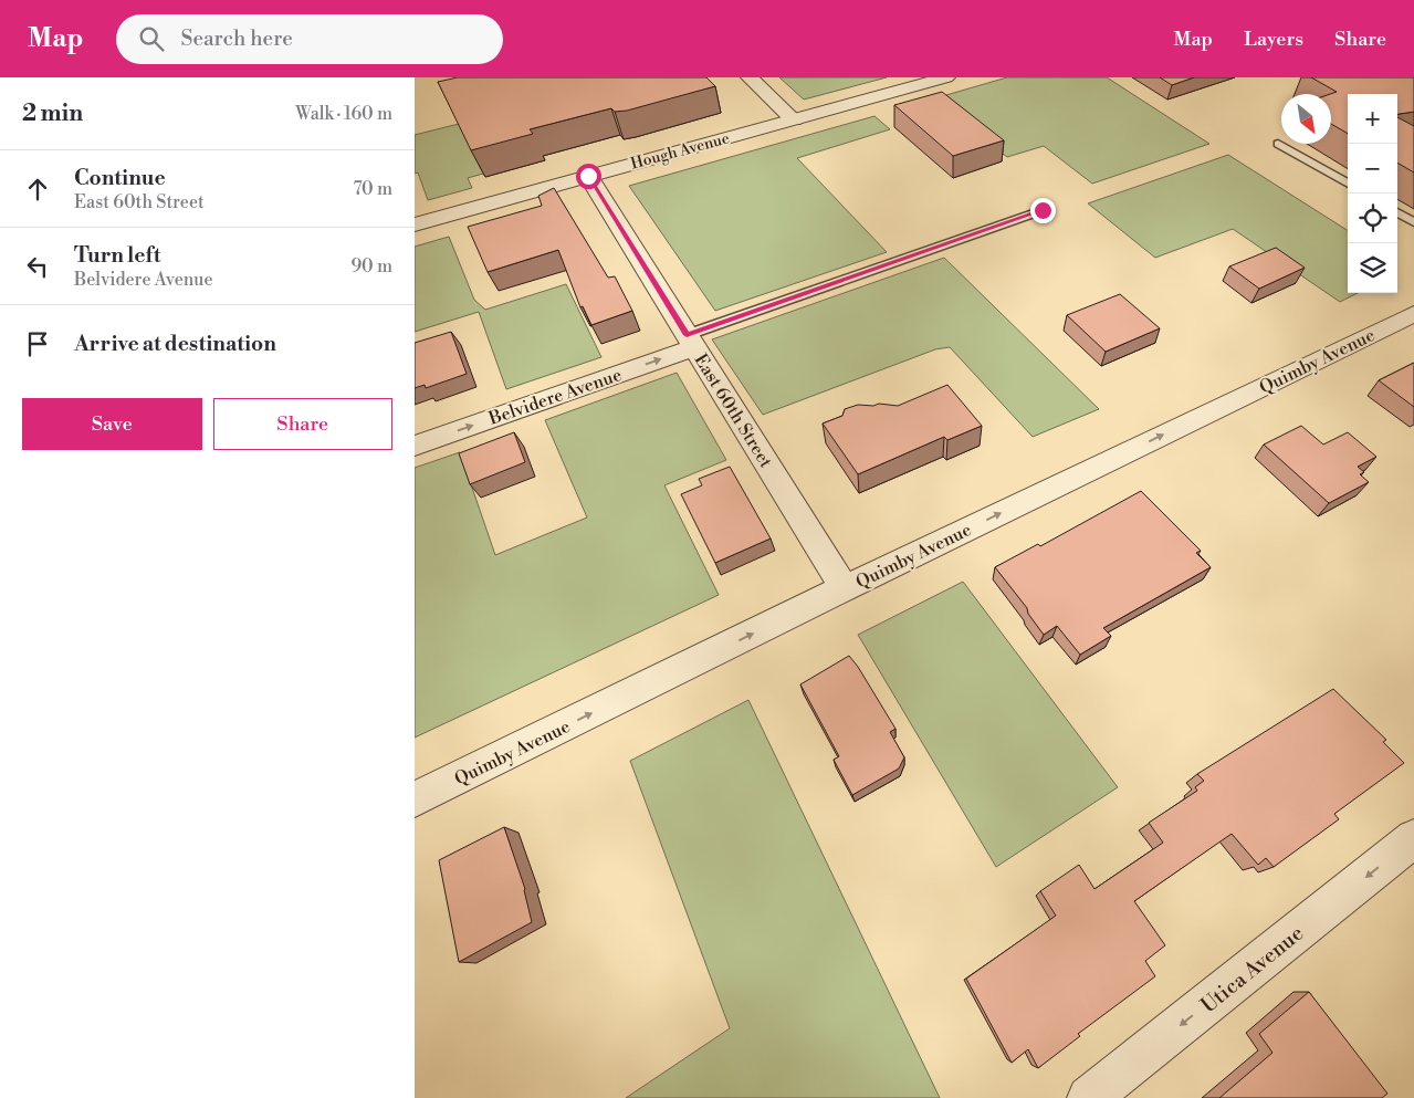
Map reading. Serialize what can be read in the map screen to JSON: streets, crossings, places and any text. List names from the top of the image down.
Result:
{
  "streets": {
    "street": [
      "Hough Avenue",
      "Quimby Avenue",
      "Belvidere Avenue",
      "East 60th Street",
      "Utica Avenue"
    ]
  },
  "crossings": [
    ["Hough Avenue", "East 60th Street"],
    ["Quimby Avenue", "East 60th Street"],
    ["Belvidere Avenue", "East 60th Street"]
  ],
  "one_way": ["Quimby Avenue", "Belvidere Avenue", "Utica Avenue"],
  "north": "bottom right",
  "page": {
    "header": "Map",
    "search": "Search here",
    "nav": ["Map", "Layers", "Share"],
    "heading": ["2 min", "Walk · 160 m"],
    "map_buttons": ["+", "−"],
    "list": [
      ["Continue", "East 60th Street", "70 m"],
      ["Turn left", "Belvidere Avenue", "90 m"],
      "Arrive at destination"
    ],
    "buttons": ["Save", "Share"]
  }
}
